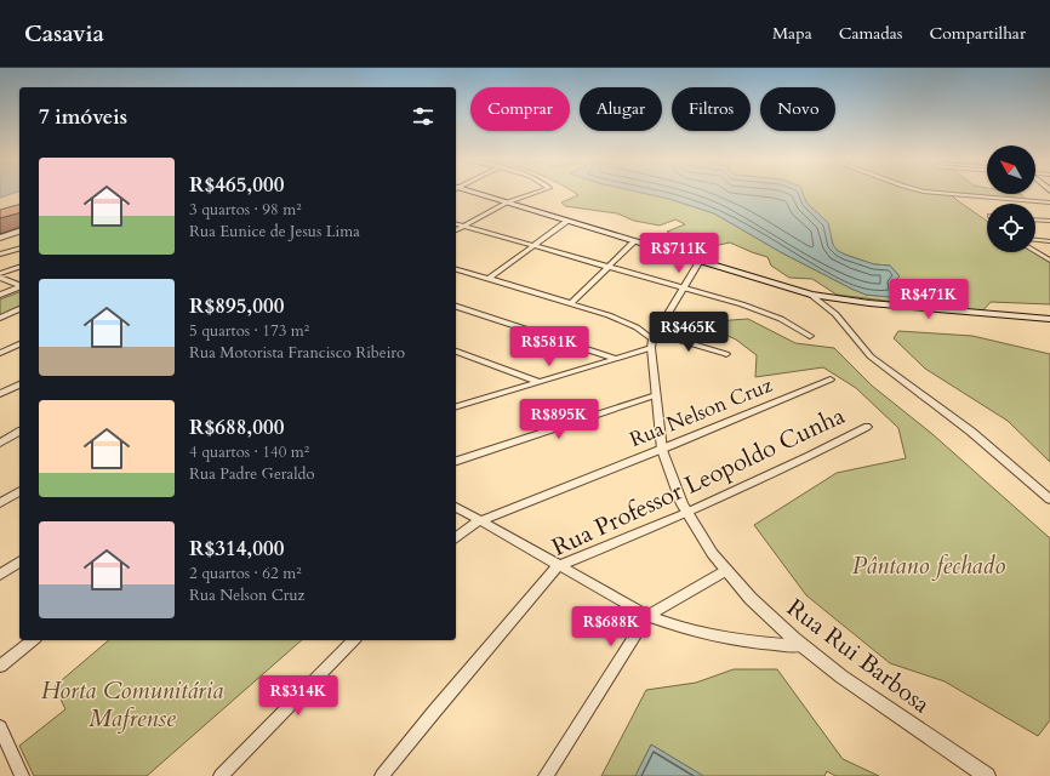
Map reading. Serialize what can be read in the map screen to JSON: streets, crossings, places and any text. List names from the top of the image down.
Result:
{
  "streets": {
    "street": ["Rua Nelson Cruz", "Rua Professor Leopoldo Cunha", "Rua Rui Barbosa"]
  },
  "crossings": [
    ["Rua Nelson Cruz", "Rua Rui Barbosa"],
    ["Rua Professor Leopoldo Cunha", "Rua Rui Barbosa"]
  ],
  "parks": ["Pântano fechado", "Horta Comunitária Mafrense"],
  "north": "top left",
  "page": {
    "header": "Casavia",
    "nav": ["Mapa", "Camadas", "Compartilhar"],
    "chip": [
      "Comprar",
      "Alugar",
      "Filtros",
      "Novo"
    ],
    "heading": "7 imóveis",
    "list": [
      {
        "name": "R$465,000",
        "note": "3 quartos · 98 m² · Rua Eunice de Jesus Lima"
      },
      {
        "name": "R$895,000",
        "note": "5 quartos · 173 m² · Rua Motorista Francisco Ribeiro"
      },
      {
        "name": "R$688,000",
        "note": "4 quartos · 140 m² · Rua Padre Geraldo"
      },
      {
        "name": "R$314,000",
        "note": "2 quartos · 62 m² · Rua Nelson Cruz"
      }
    ],
    "price": [
      "R$711K",
      "R$471K",
      "R$465K",
      "R$581K",
      "R$895K",
      "R$688K",
      "R$314K"
    ]
  }
}
